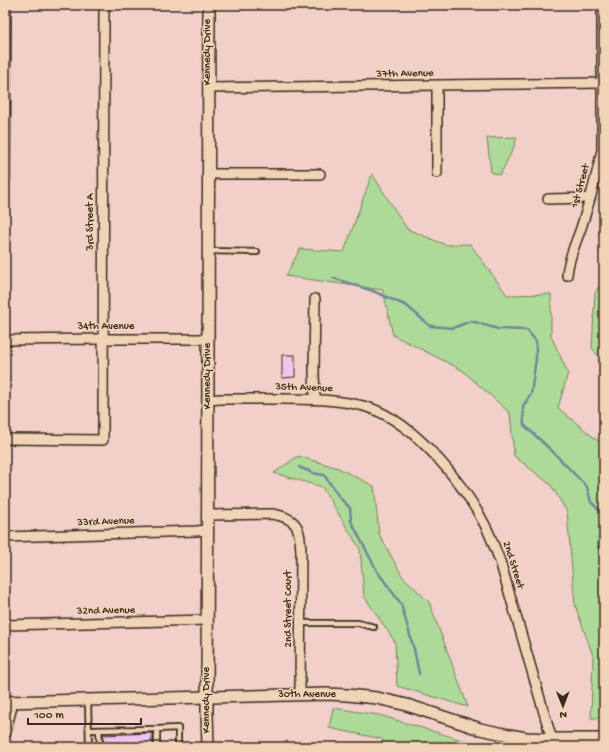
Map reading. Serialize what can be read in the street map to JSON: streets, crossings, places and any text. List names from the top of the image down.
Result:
{
  "streets": {
    "street": [
      "Kennedy Drive",
      "37th Avenue",
      "1st Street",
      "3rd Street A",
      "34th Avenue",
      "35th Avenue",
      "33rd Avenue",
      "2nd Street",
      "2nd Street Court",
      "32nd Avenue",
      "30th Avenue"
    ]
  },
  "crossings": [
    ["Kennedy Drive", "37th Avenue"],
    ["Kennedy Drive", "34th Avenue"],
    ["Kennedy Drive", "35th Avenue"],
    ["Kennedy Drive", "33rd Avenue"],
    ["Kennedy Drive", "2nd Street Court"],
    ["Kennedy Drive", "32nd Avenue"],
    ["Kennedy Drive", "30th Avenue"],
    ["37th Avenue", "1st Street"],
    ["3rd Street A", "34th Avenue"],
    ["35th Avenue", "2nd Street"],
    ["2nd Street", "30th Avenue"],
    ["2nd Street Court", "30th Avenue"]
  ],
  "scale_bar": "100 m",
  "north": "bottom"
}
